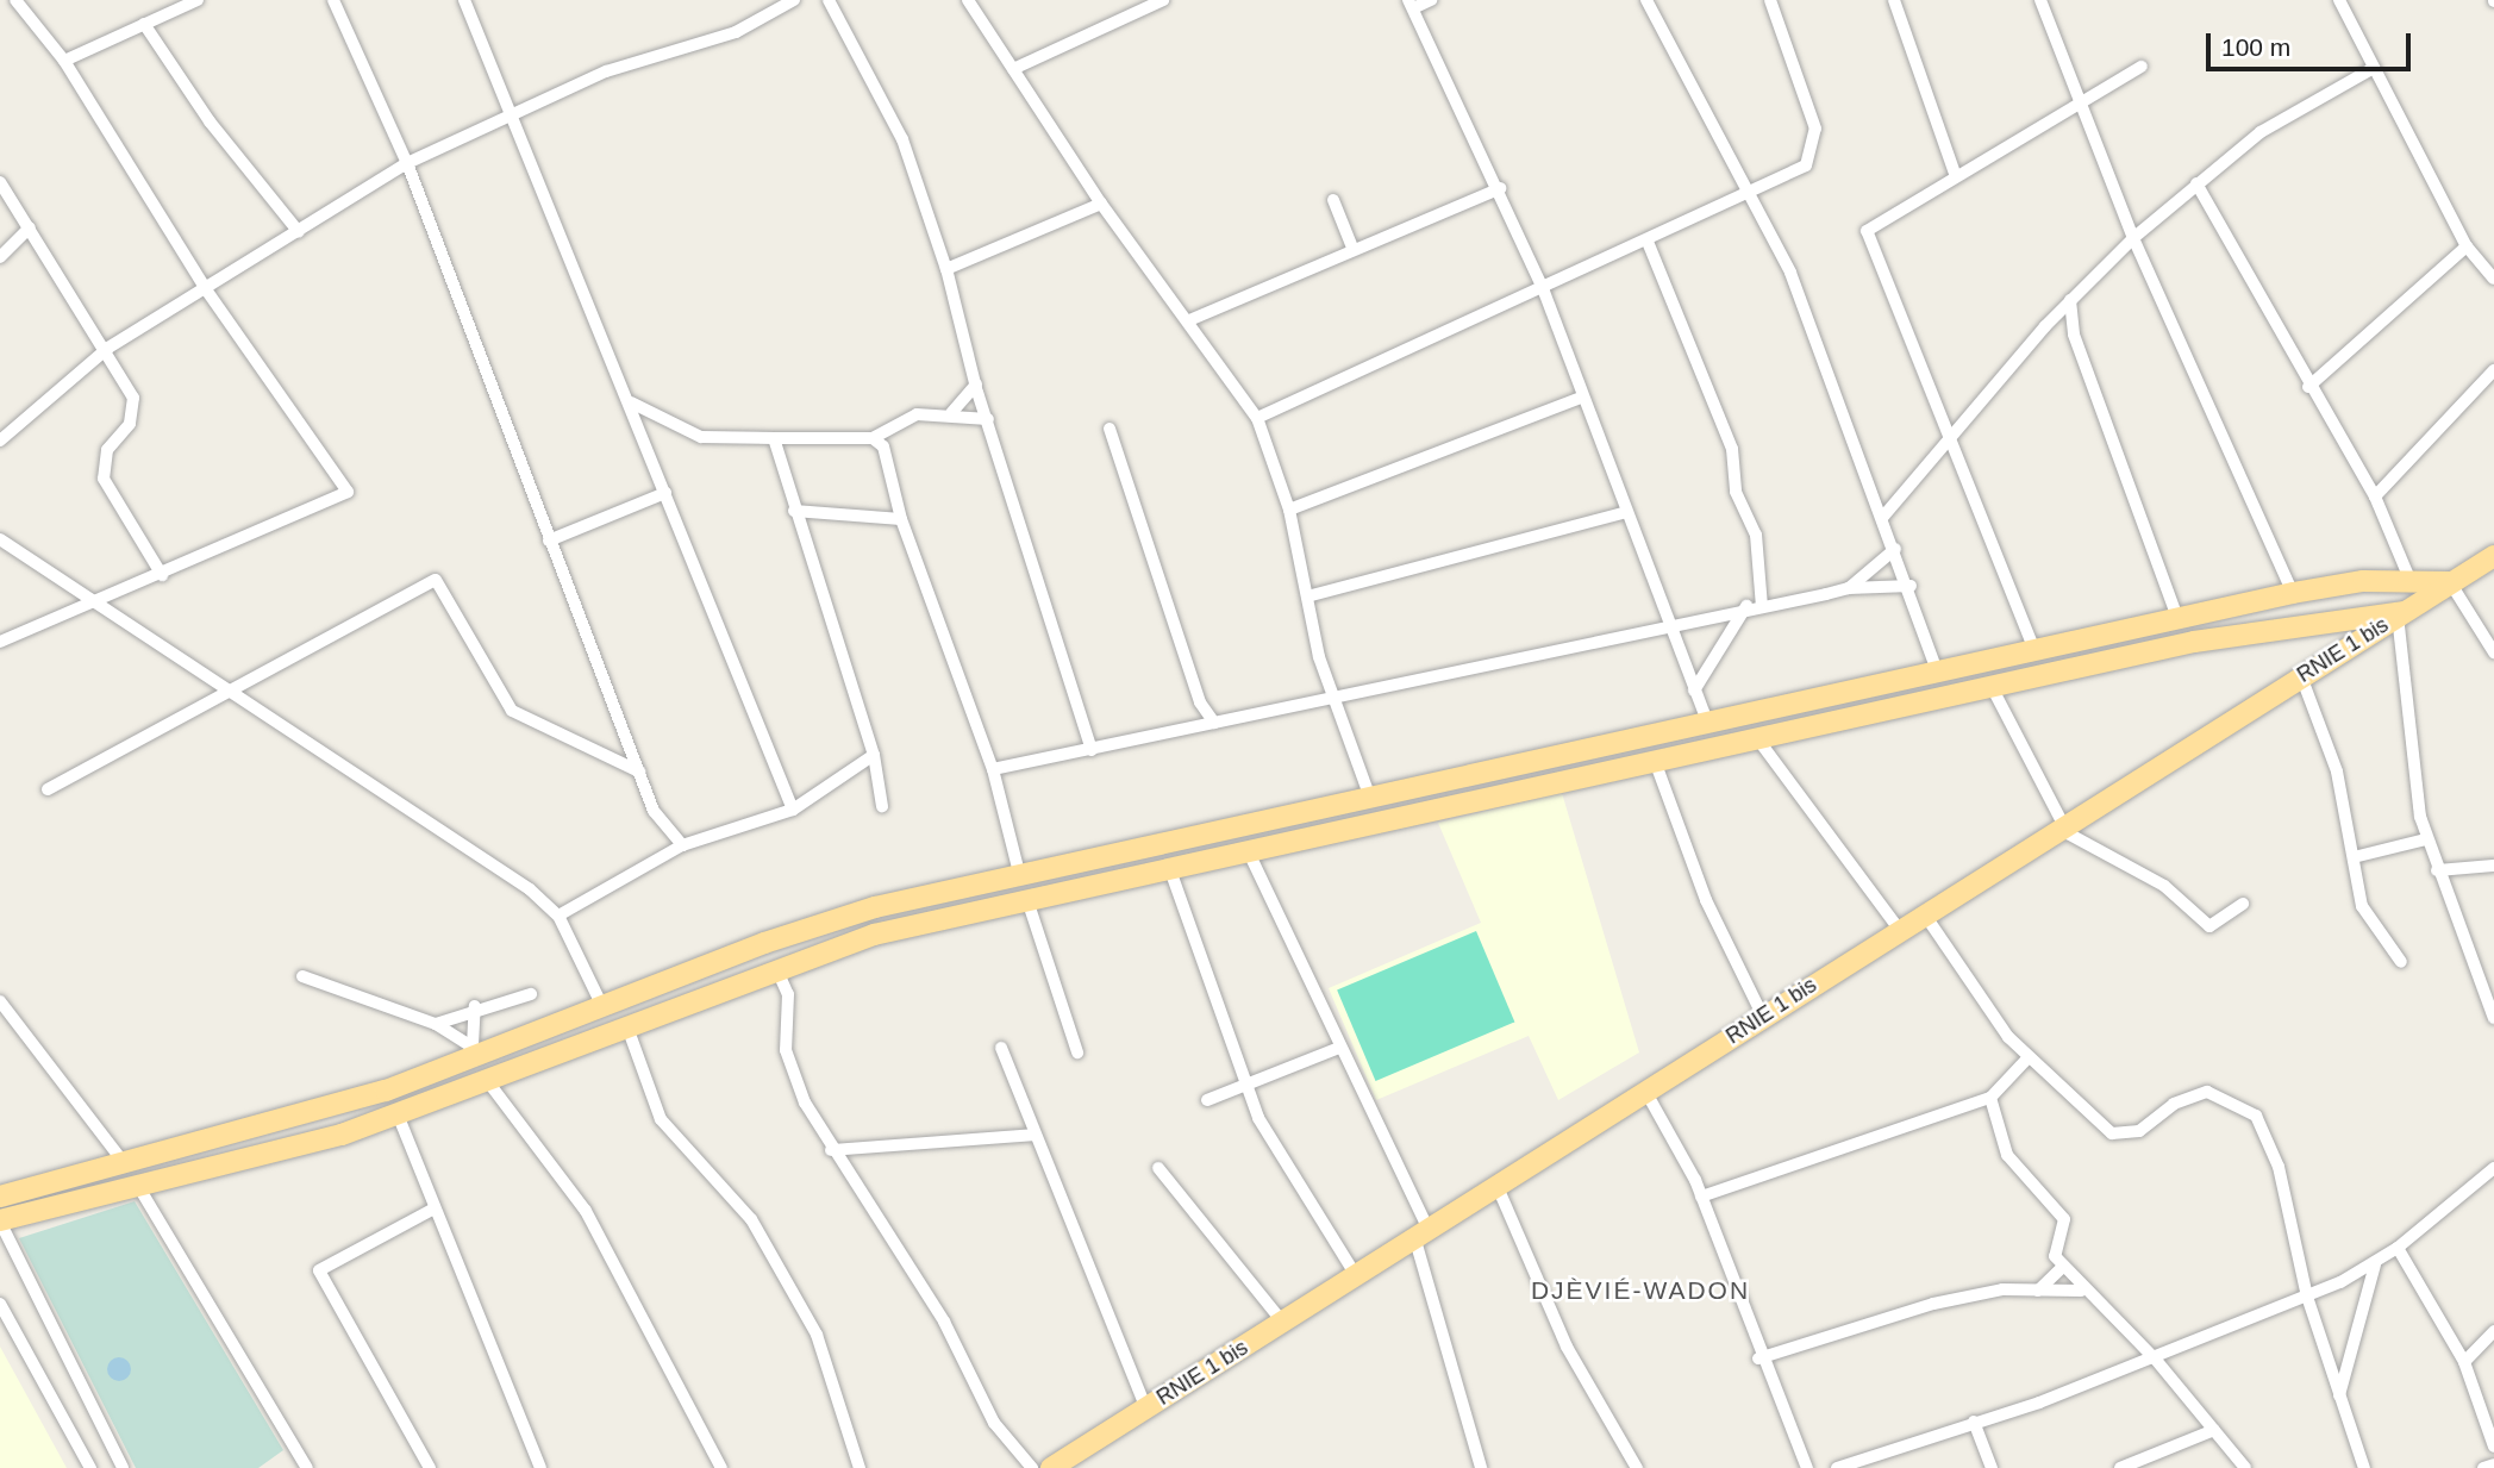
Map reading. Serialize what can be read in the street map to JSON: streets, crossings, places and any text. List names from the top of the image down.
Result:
{
  "streets": {
    "main road": ["RNIE 1 bis"]
  },
  "districts": ["DJÈVIÉ-WADON"],
  "scale_bar": "100 m"
}
